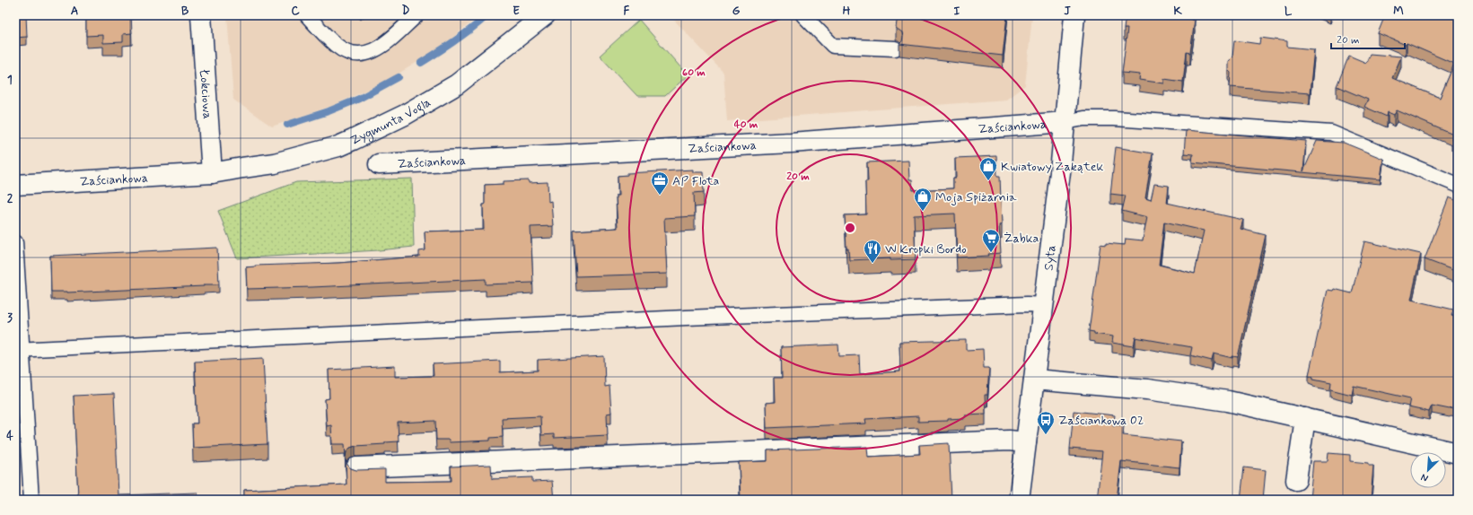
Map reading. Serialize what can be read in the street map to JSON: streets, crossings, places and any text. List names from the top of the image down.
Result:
{
  "streets": {
    "street": [
      "Łokciowa",
      "Zygmunta Vogla",
      "Zaściankowa",
      "Syta"
    ]
  },
  "crossings": [
    ["Łokciowa", "Zygmunta Vogla"],
    ["Łokciowa", "Zaściankowa"],
    ["Zygmunta Vogla", "Zaściankowa"],
    ["Zaściankowa", "Syta"]
  ],
  "places": {
    "shop": ["Kwiatowy Zakątek", "Moja Spiżarnia"],
    "office": ["AP Flota"],
    "supermarket": ["Żabka"],
    "restaurant": ["W Kropki Bordo"],
    "bus stop": ["Zaściankowa 02"]
  },
  "scale_bar": "20 m",
  "north": "bottom left",
  "grid": {
    "columns": [
      "A",
      "B",
      "C",
      "D",
      "E",
      "F",
      "G",
      "H",
      "I",
      "J",
      "K",
      "L",
      "M"
    ],
    "rows": [
      "1",
      "2",
      "3",
      "4"
    ]
  },
  "rings": ["60 m", "40 m", "20 m"]
}
